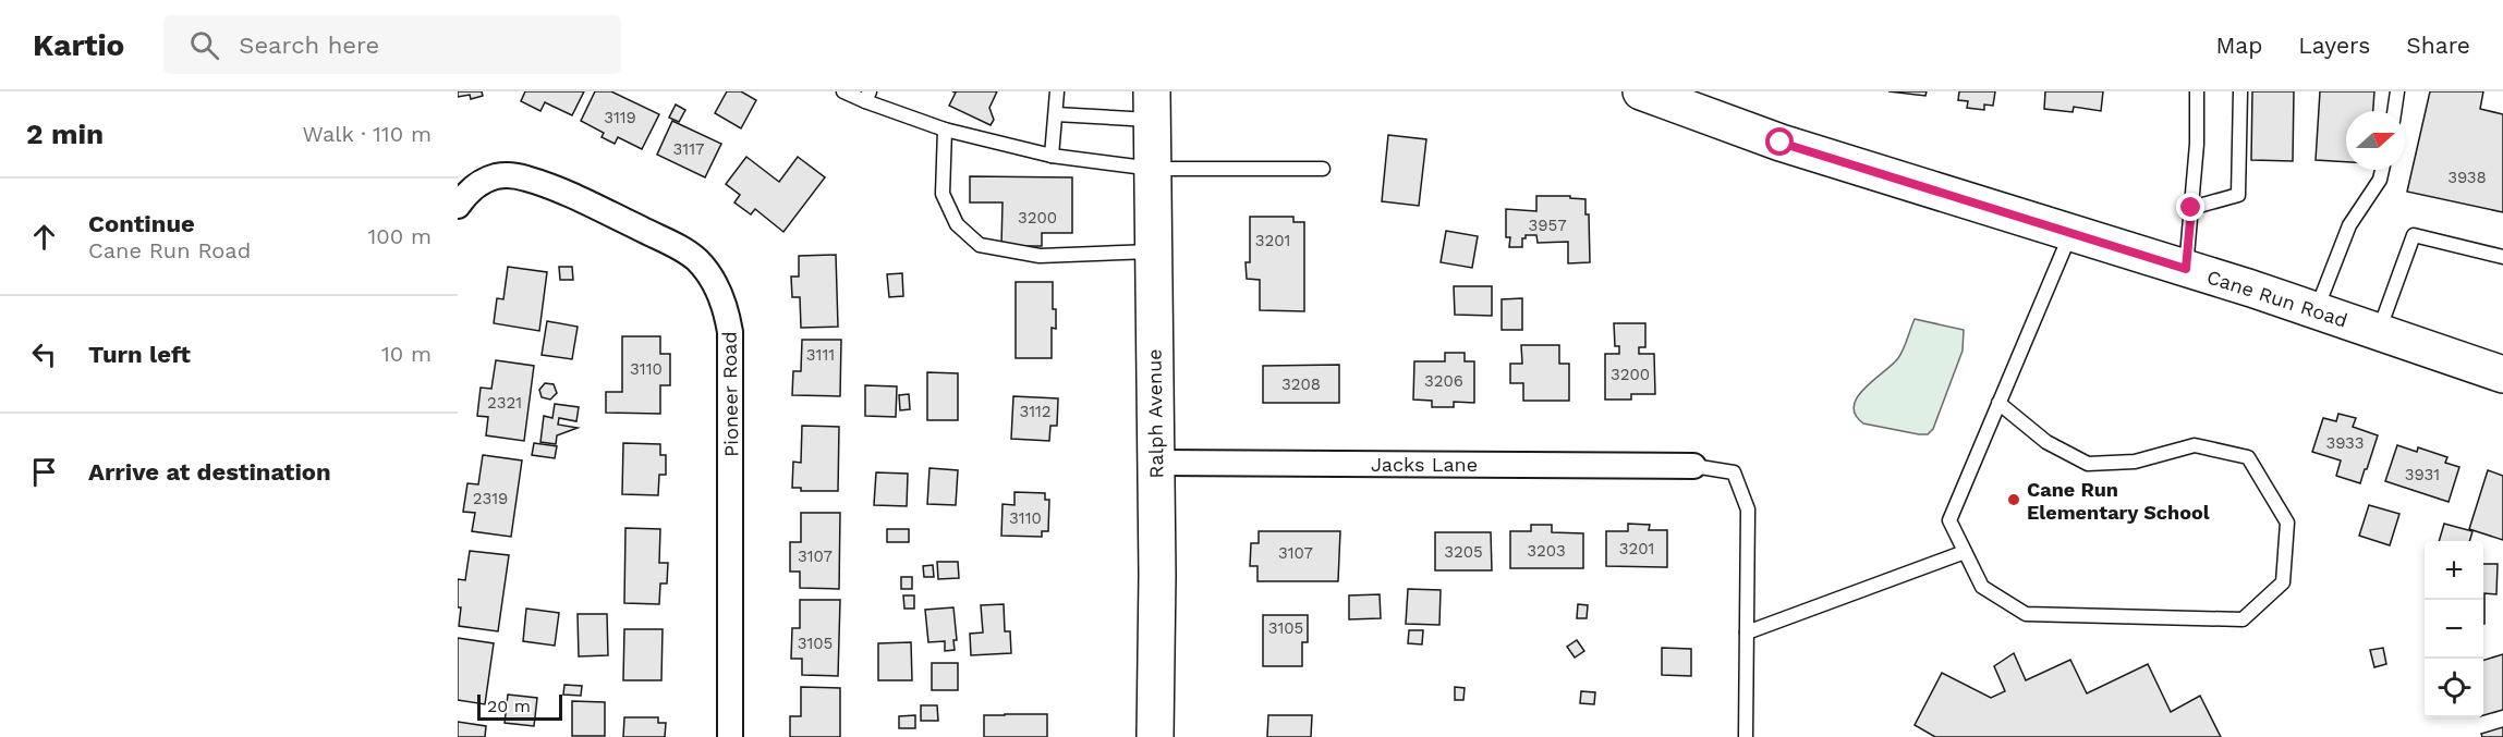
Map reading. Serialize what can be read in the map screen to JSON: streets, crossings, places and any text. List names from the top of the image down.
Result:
{
  "streets": {
    "main road": ["Cane Run Road", "Ralph Avenue"],
    "street": ["Pioneer Road", "Jacks Lane"]
  },
  "crossings": [
    ["Ralph Avenue", "Jacks Lane"]
  ],
  "places": ["Cane Run Elementary School"],
  "house_numbers": [
    "3119",
    "3117",
    "3938",
    "3200",
    "3957",
    "3201",
    "3111",
    "3110",
    "3200",
    "3206",
    "3208",
    "2321",
    "3112",
    "3933",
    "3931",
    "2319",
    "3110",
    "3201",
    "3203",
    "3205",
    "3107",
    "3107",
    "3105",
    "3105"
  ],
  "scale_bar": "20 m",
  "north": "right",
  "page": {
    "header": "Kartio",
    "search": "Search here",
    "nav": ["Map", "Layers", "Share"],
    "heading": ["2 min", "Walk · 110 m"],
    "list": [
      ["Continue", "Cane Run Road", "100 m"],
      ["Turn left", "10 m"],
      "Arrive at destination"
    ],
    "map_buttons": ["+", "−"],
    "scale": "20 m"
  }
}
